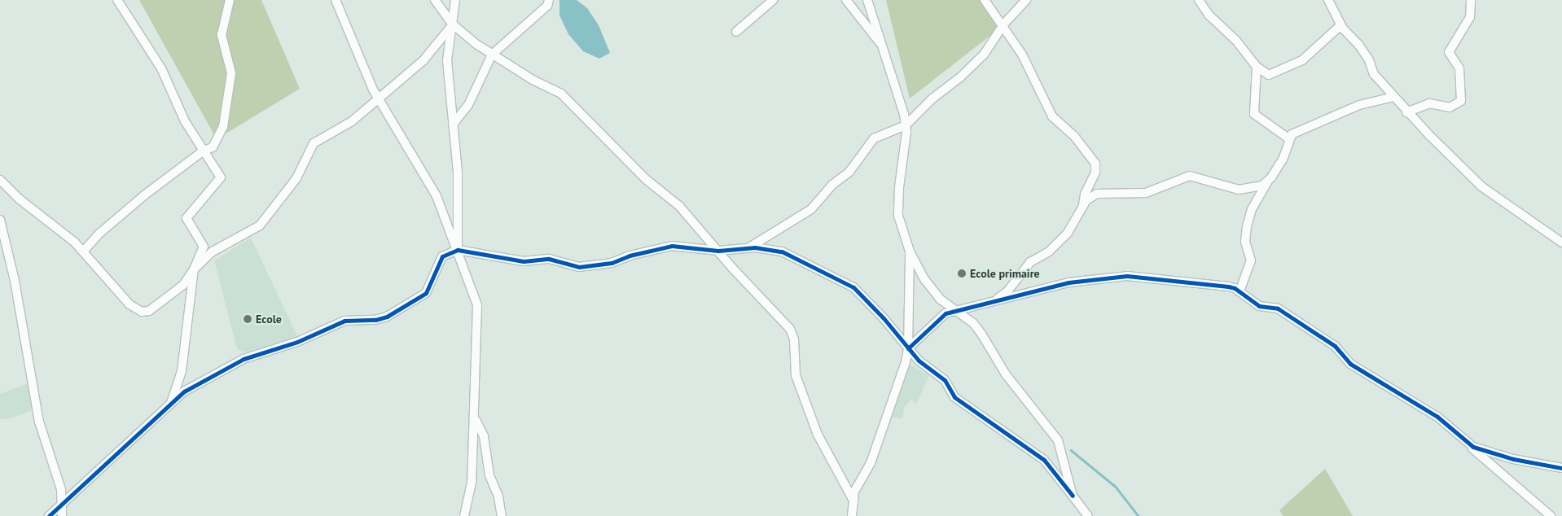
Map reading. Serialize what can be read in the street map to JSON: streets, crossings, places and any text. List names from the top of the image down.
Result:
{
  "places": ["Ecole primaire", "Ecole"]
}
